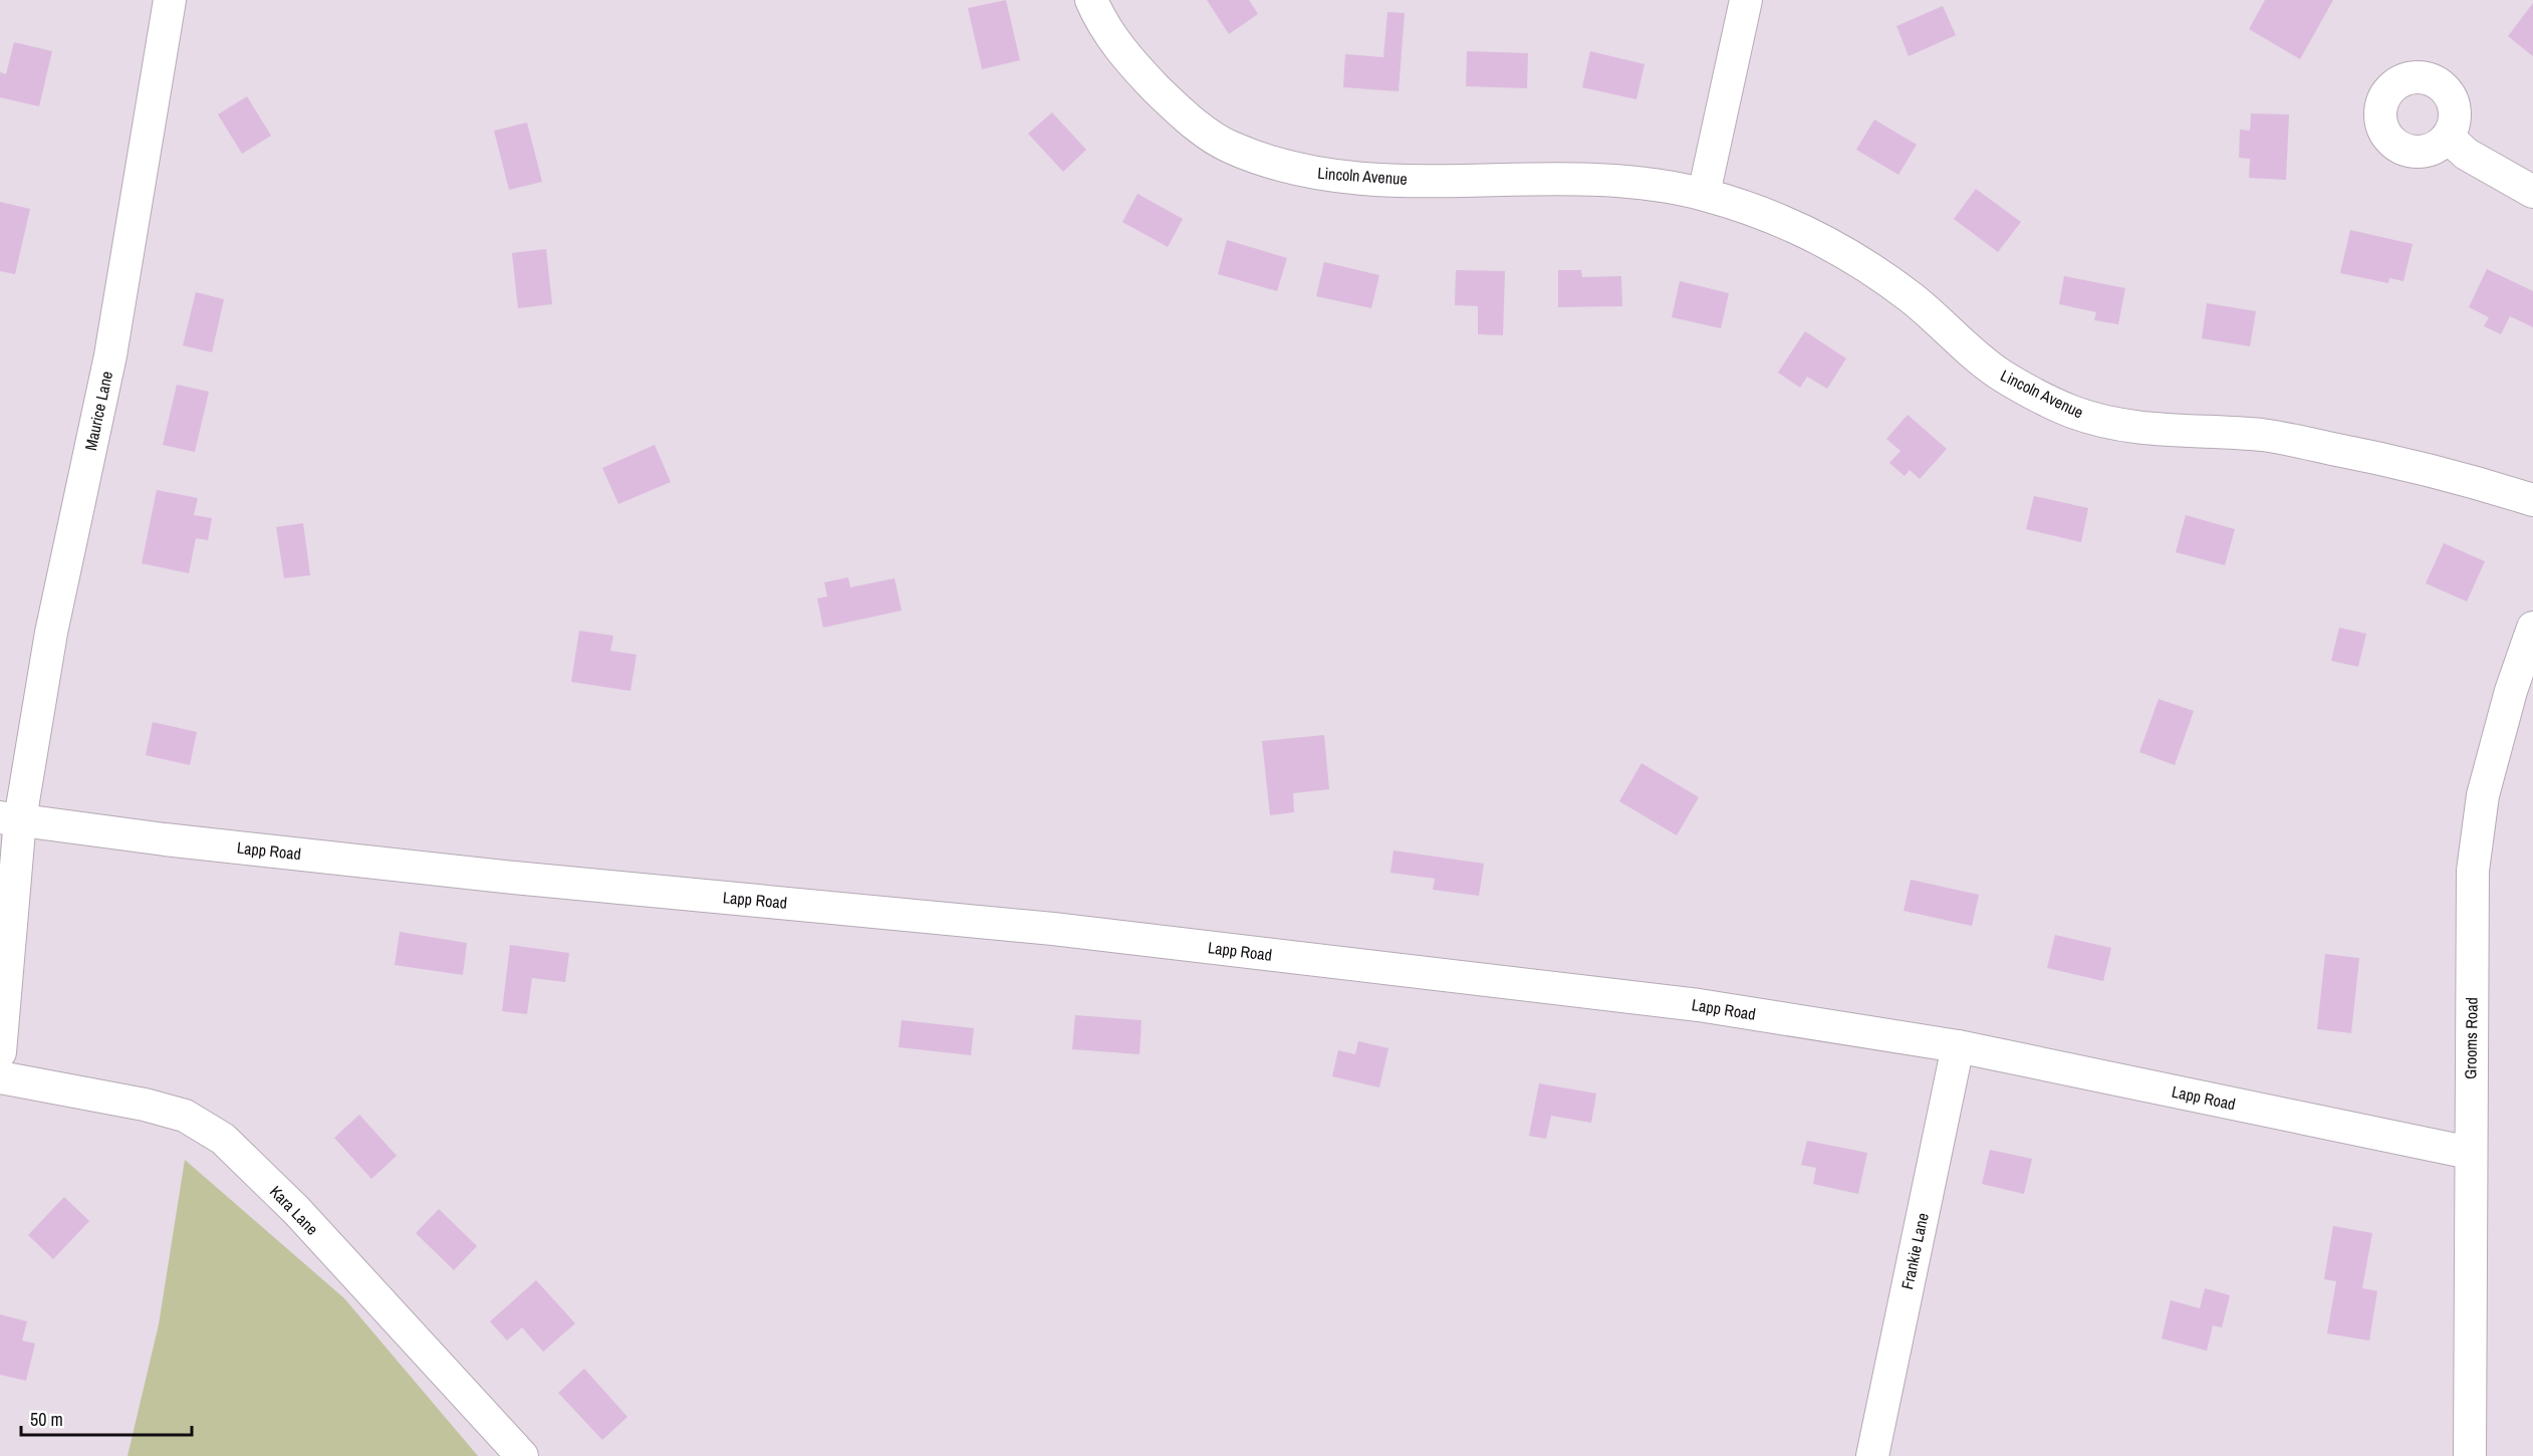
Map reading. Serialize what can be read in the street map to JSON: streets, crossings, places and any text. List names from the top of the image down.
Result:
{
  "streets": {
    "street": [
      "Lincoln Avenue",
      "Maurice Lane",
      "Lapp Road",
      "Grooms Road",
      "Kara Lane",
      "Frankie Lane"
    ]
  },
  "crossings": [
    ["Maurice Lane", "Lapp Road"],
    ["Lapp Road", "Grooms Road"],
    ["Lapp Road", "Frankie Lane"]
  ],
  "scale_bar": "50 m"
}
